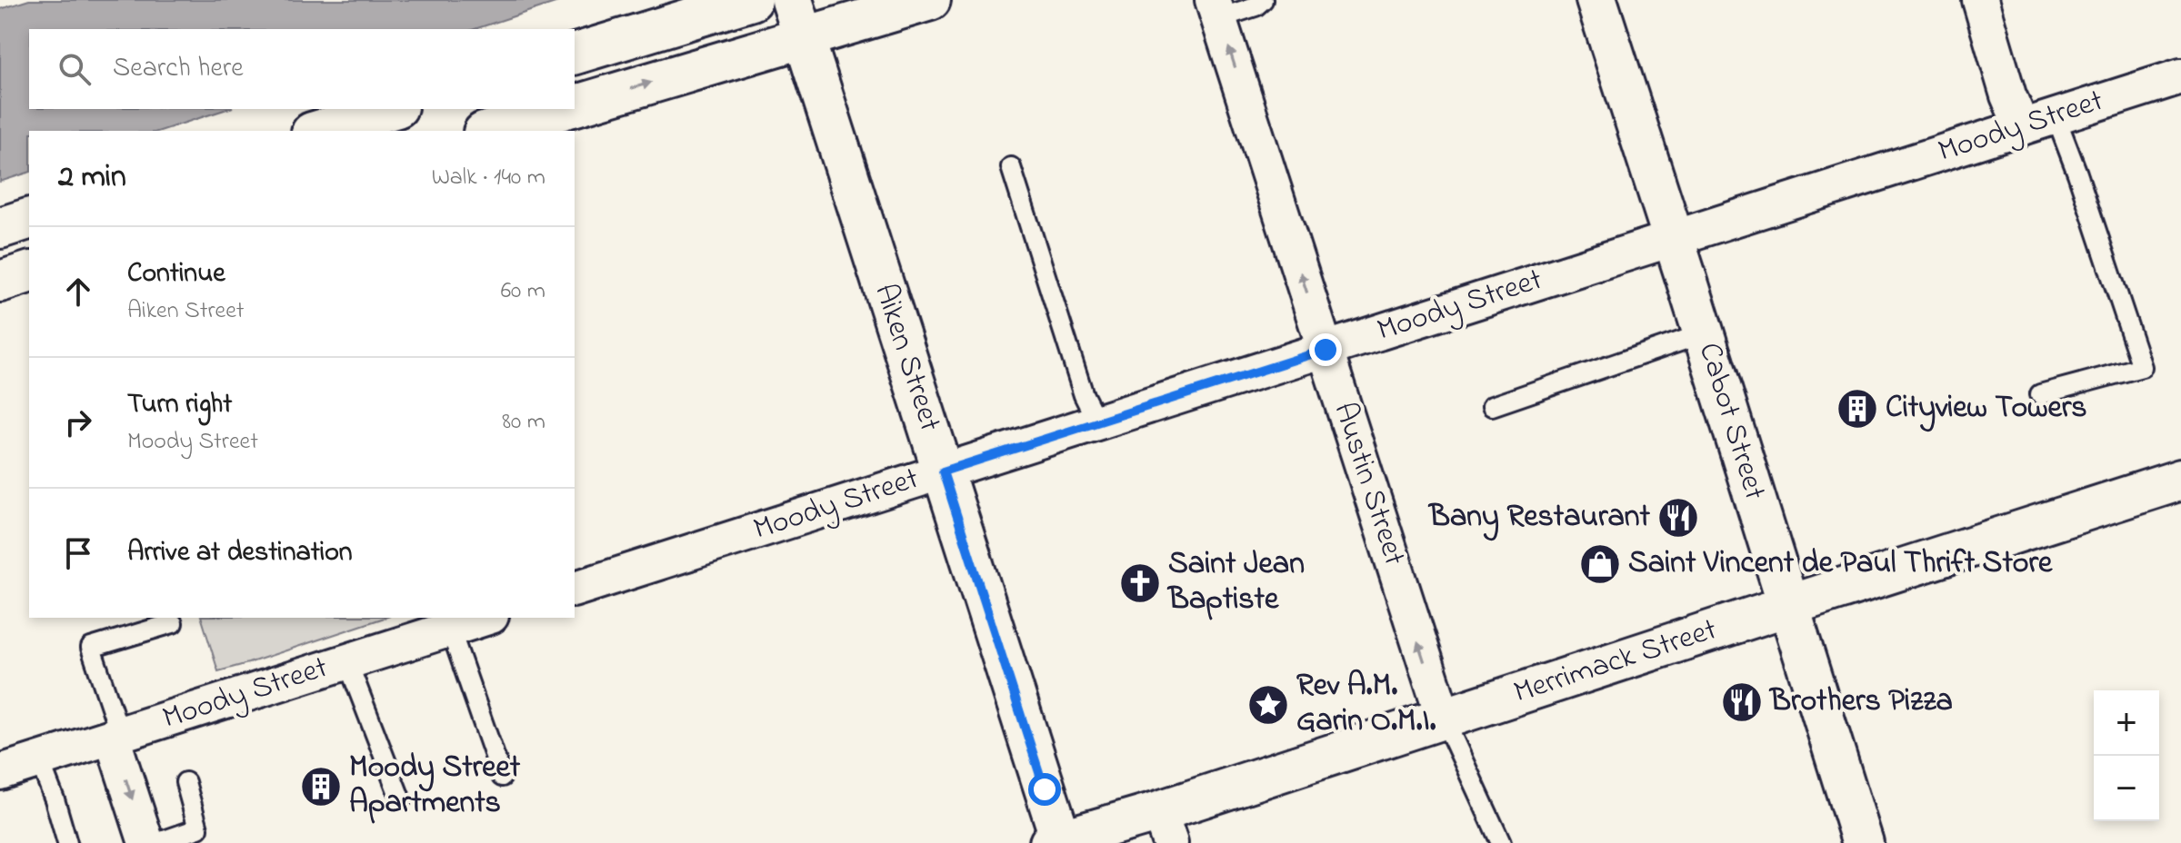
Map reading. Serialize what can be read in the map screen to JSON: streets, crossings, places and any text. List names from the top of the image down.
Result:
{
  "streets": {
    "main road": ["Aiken Street", "Cabot Street", "Merrimack Street"],
    "street": ["Moody Street", "Austin Street"]
  },
  "crossings": [
    ["Moody Street", "Aiken Street"],
    ["Moody Street", "Cabot Street"],
    ["Moody Street", "Austin Street"],
    ["Aiken Street", "Merrimack Street"],
    ["Cabot Street", "Merrimack Street"],
    ["Austin Street", "Merrimack Street"]
  ],
  "one_way": ["Austin Street"],
  "places": {
    "building": ["Cityview Towers", "Moody Street Apartments"],
    "restaurant": ["Bany Restaurant", "Brothers Pizza"],
    "shop": ["Saint Vincent de Paul Thrift Store"],
    "church": ["Saint Jean Baptiste"],
    "place": ["Rev A.M. Garin O.M.I."]
  },
  "page": {
    "search": "Search here",
    "heading": ["2 min", "Walk · 140 m"],
    "list": [
      ["Continue", "Aiken Street", "60 m"],
      ["Turn right", "Moody Street", "80 m"],
      "Arrive at destination"
    ],
    "map_buttons": ["+", "−"]
  }
}
